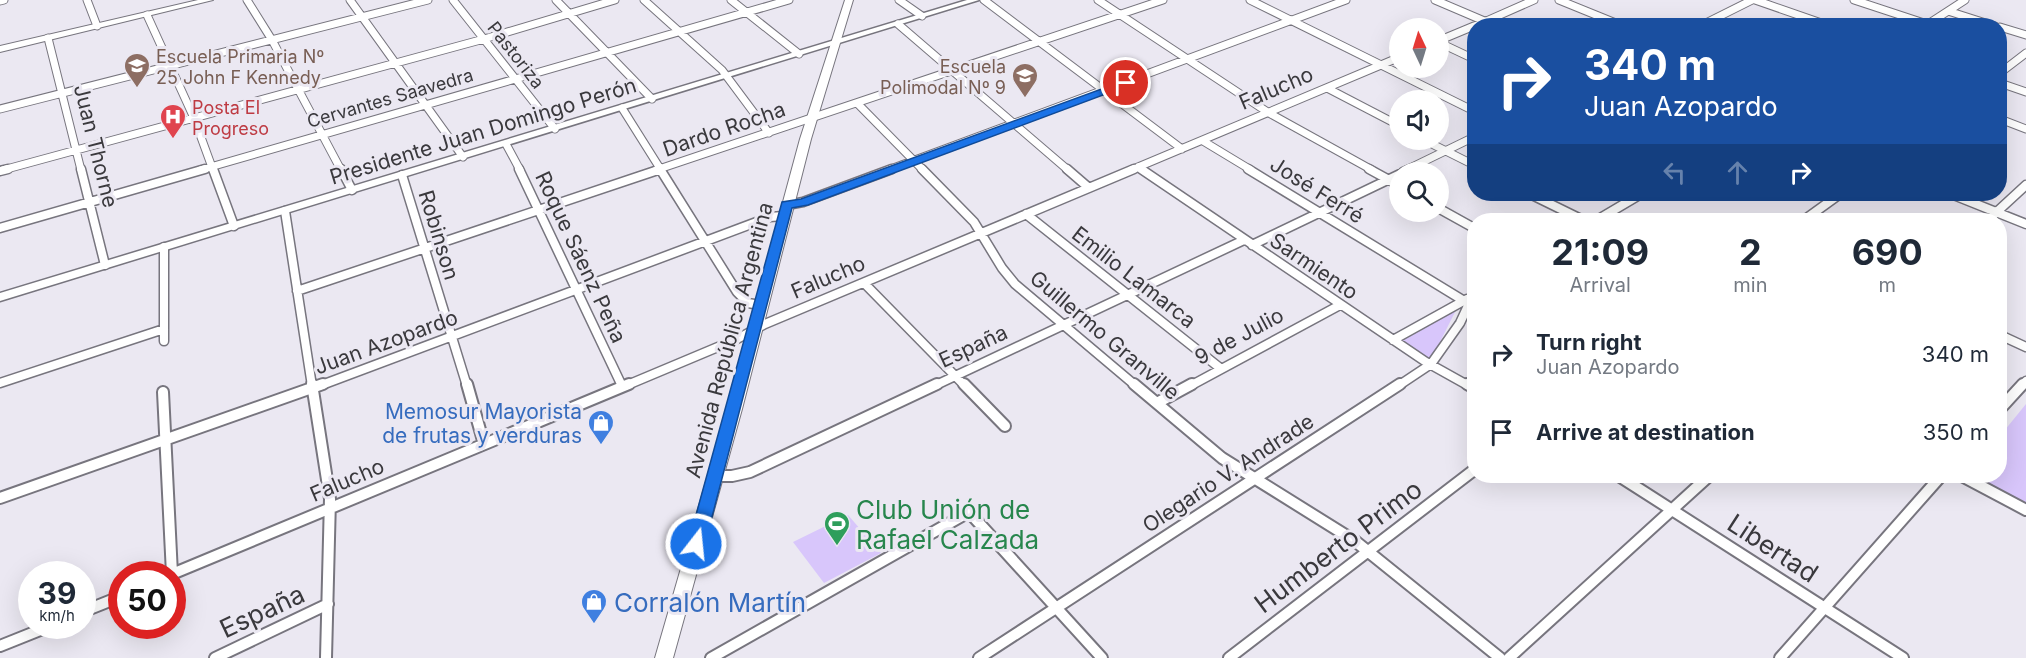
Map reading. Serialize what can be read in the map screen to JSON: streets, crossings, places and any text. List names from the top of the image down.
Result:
{
  "streets": {
    "main road": ["Avenida República Argentina"],
    "street": [
      "Pastoriza",
      "Falucho",
      "Cervantes Saavedra",
      "Dardo Rocha",
      "Presidente Juan Domingo Perón",
      "Juan Thorne",
      "José Ferré",
      "Robinson",
      "Roque Sáenz Peña",
      "Sarmiento",
      "Emilio Lamarca",
      "Guillermo Granville",
      "9 de Julio",
      "Juan Azopardo",
      "España",
      "Olegario V. Andrade",
      "Humberto Primo",
      "Libertad"
    ]
  },
  "crossings": [
    ["Pastoriza", "Cervantes Saavedra"],
    ["Pastoriza", "Presidente Juan Domingo Perón"],
    ["Falucho", "José Ferré"],
    ["Falucho", "Robinson"],
    ["Falucho", "Roque Sáenz Peña"],
    ["Falucho", "Sarmiento"],
    ["Falucho", "Emilio Lamarca"],
    ["Falucho", "Guillermo Granville"],
    ["Falucho", "Avenida República Argentina"],
    ["Cervantes Saavedra", "Juan Thorne"],
    ["Dardo Rocha", "Robinson"],
    ["Dardo Rocha", "Roque Sáenz Peña"],
    ["Dardo Rocha", "Guillermo Granville"],
    ["Dardo Rocha", "Avenida República Argentina"],
    ["Presidente Juan Domingo Perón", "Juan Thorne"],
    ["Presidente Juan Domingo Perón", "Robinson"],
    ["Presidente Juan Domingo Perón", "Roque Sáenz Peña"],
    ["Presidente Juan Domingo Perón", "Avenida República Argentina"],
    ["José Ferré", "España"],
    ["Robinson", "Juan Azopardo"],
    ["Roque Sáenz Peña", "Juan Azopardo"],
    ["Sarmiento", "9 de Julio"],
    ["Sarmiento", "España"],
    ["Sarmiento", "Olegario V. Andrade"],
    ["Emilio Lamarca", "9 de Julio"],
    ["Emilio Lamarca", "España"],
    ["Guillermo Granville", "9 de Julio"],
    ["Guillermo Granville", "Juan Azopardo"],
    ["Guillermo Granville", "España"],
    ["Guillermo Granville", "Olegario V. Andrade"],
    ["Guillermo Granville", "Humberto Primo"],
    ["Avenida República Argentina", "Juan Azopardo"],
    ["Avenida República Argentina", "España"]
  ],
  "places": {
    "school or university": ["Escuela Primaria Nº 25 John F Kennedy", "Escuela Polimodal Nº 9"],
    "hospital": ["Posta El Progreso"],
    "shop": ["Memosur Mayorista de frutas y verduras", "Corralón Martín"],
    "sports": ["Club Unión de Rafael Calzada"]
  },
  "north": "top",
  "page": {
    "turn": ["340 m", "Juan Azopardo"],
    "eta": [
      "21:09",
      "Arrival",
      "2",
      "min",
      "690",
      "m"
    ],
    "list": [
      {
        "name": "Turn right",
        "note": "Juan Azopardo",
        "value": "340 m"
      },
      {
        "name": "Arrive at destination",
        "value": "350 m"
      }
    ],
    "speed": "39 km/h",
    "limit": "50"
  }
}
